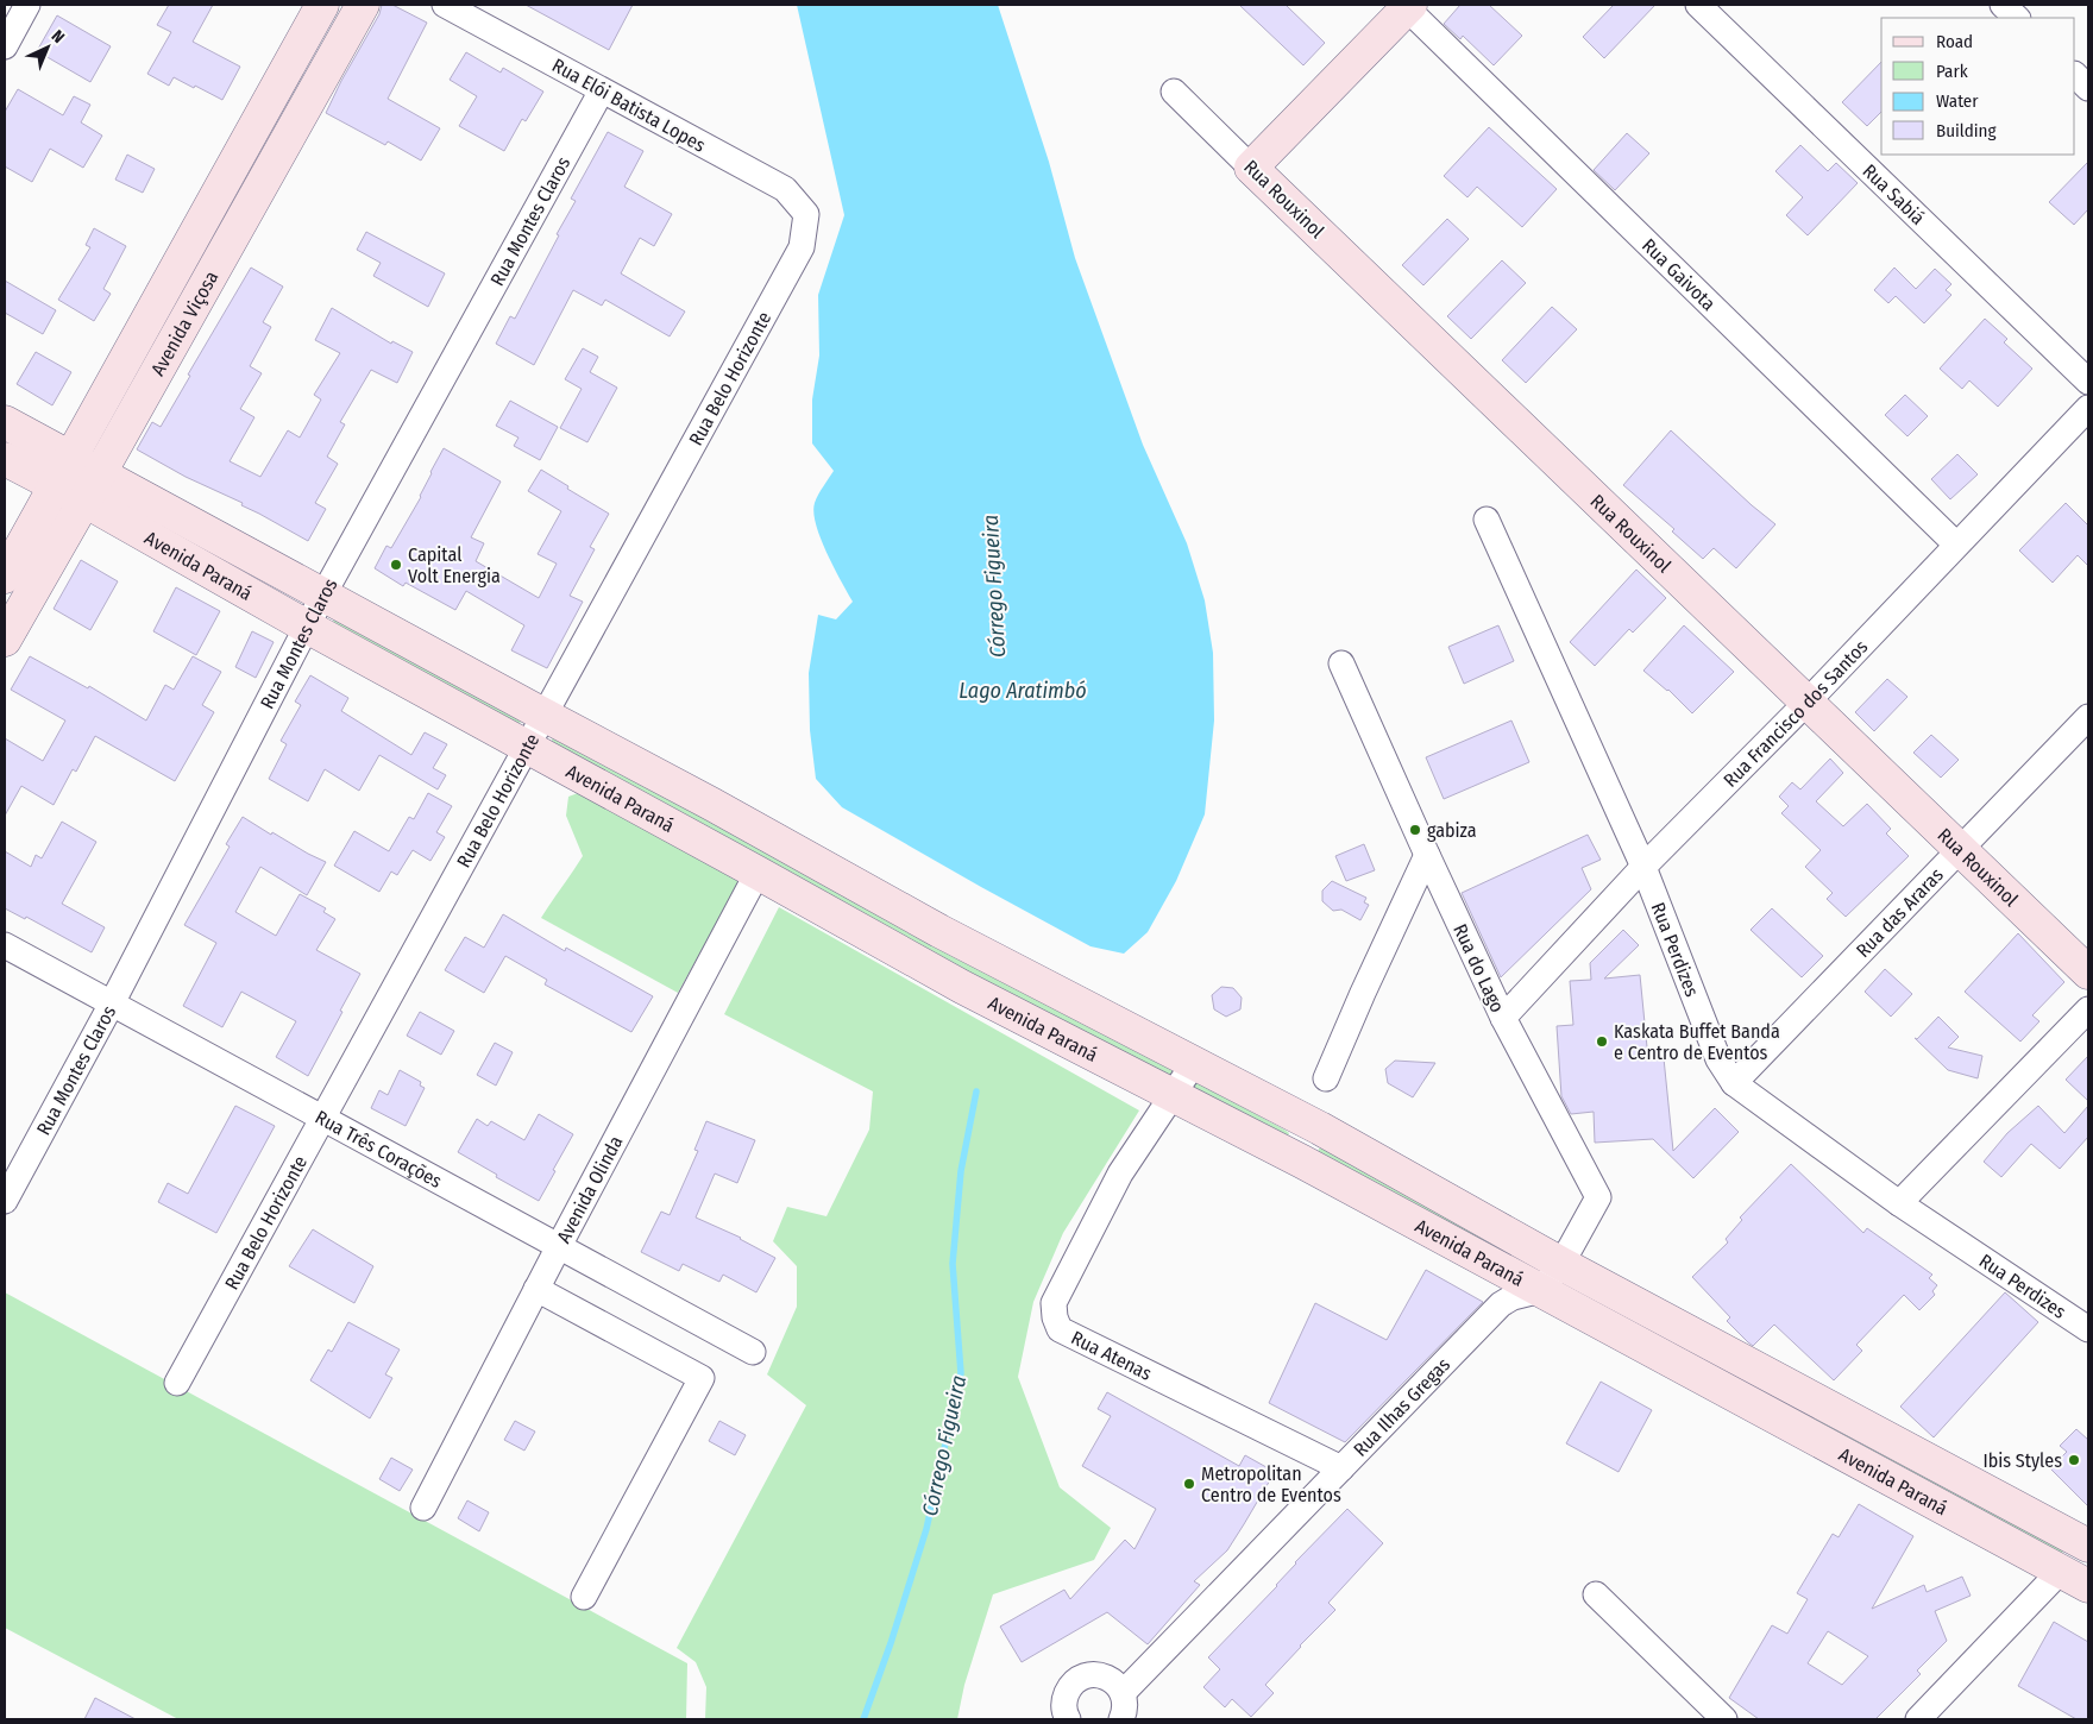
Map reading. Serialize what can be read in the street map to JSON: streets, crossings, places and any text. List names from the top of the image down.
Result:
{
  "streets": {
    "main road": ["Rua Rouxinol", "Avenida Viçosa", "Avenida Paraná"],
    "street": [
      "Rua Elói Batista Lopes",
      "Rua Sabiá",
      "Rua Montes Claros",
      "Rua Gaivota",
      "Rua Belo Horizonte",
      "Rua Francisco dos Santos",
      "Rua das Araras",
      "Rua Perdizes",
      "Rua do Lago",
      "Rua Três Corações",
      "Avenida Olinda",
      "Rua Atenas",
      "Rua Ilhas Gregas"
    ]
  },
  "crossings": [
    ["Rua Elói Batista Lopes", "Rua Montes Claros"],
    ["Rua Elói Batista Lopes", "Rua Belo Horizonte"],
    ["Rua Rouxinol", "Rua Francisco dos Santos"],
    ["Rua Rouxinol", "Rua das Araras"],
    ["Rua Montes Claros", "Avenida Paraná"],
    ["Rua Montes Claros", "Rua Três Corações"],
    ["Rua Gaivota", "Rua Francisco dos Santos"],
    ["Avenida Viçosa", "Avenida Paraná"],
    ["Rua Belo Horizonte", "Avenida Paraná"],
    ["Rua Belo Horizonte", "Rua Três Corações"],
    ["Avenida Paraná", "Rua do Lago"],
    ["Avenida Paraná", "Avenida Olinda"],
    ["Avenida Paraná", "Rua Atenas"],
    ["Avenida Paraná", "Rua Ilhas Gregas"],
    ["Rua Francisco dos Santos", "Rua Perdizes"],
    ["Rua Francisco dos Santos", "Rua do Lago"],
    ["Rua das Araras", "Rua Perdizes"],
    ["Rua Três Corações", "Avenida Olinda"],
    ["Rua Atenas", "Rua Ilhas Gregas"]
  ],
  "water": ["Córrego Figueira", "Lago Aratimbó"],
  "places": [
    "Capital Volt Energia",
    "gabiza",
    "Kaskata Buffet Banda e Centro de Eventos",
    "Ibis Styles",
    "Metropolitan Centro de Eventos"
  ],
  "legend": [
    "Road",
    "Park",
    "Water",
    "Building"
  ],
  "north": "top right"
}
